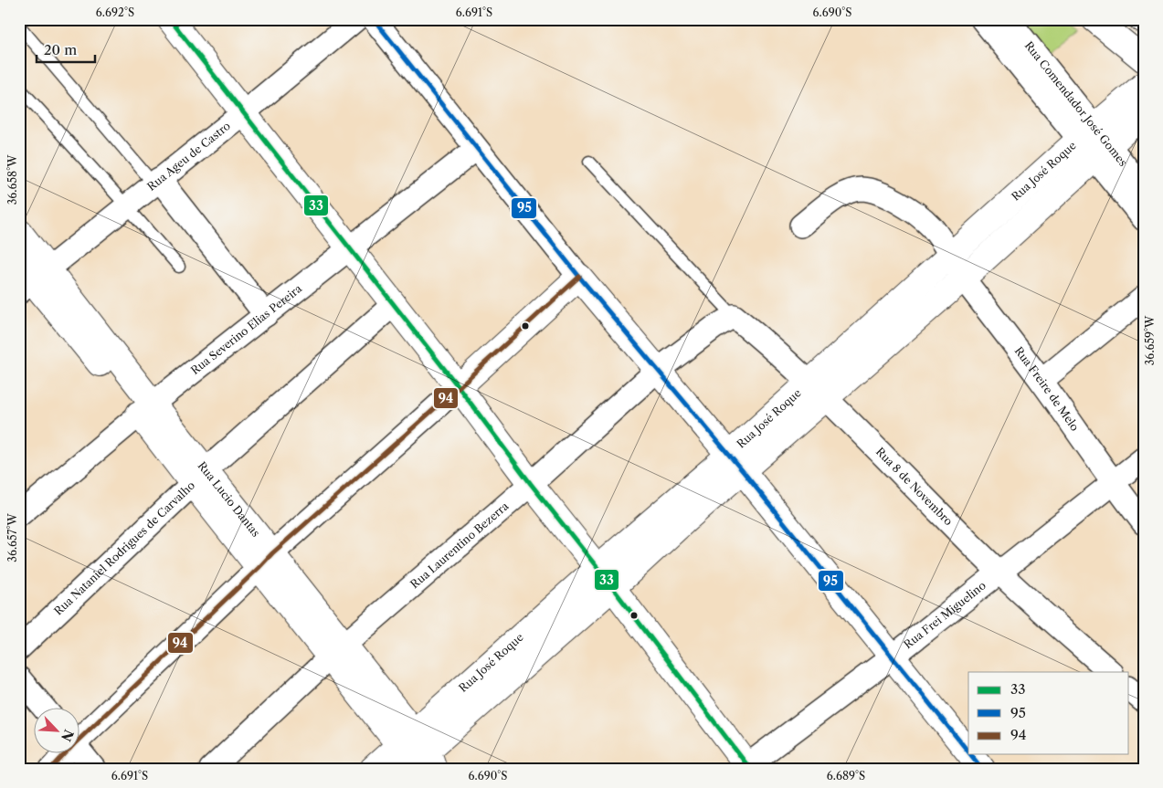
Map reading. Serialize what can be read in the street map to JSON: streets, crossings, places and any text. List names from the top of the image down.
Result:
{
  "streets": {
    "street": [
      "Rua Comendador José Gomes",
      "Rua Ageu de Castro",
      "Rua José Roque",
      "Rua Severino Elias Pereira",
      "Rua Freire de Melo",
      "Rua 8 de Novembro",
      "Rua Lucio Dantas",
      "Rua Laurentino Bezerra",
      "Rua Nataniel Rodrigues de Carvalho",
      "Rua Frei Miguelino"
    ]
  },
  "crossings": [
    ["Rua Comendador José Gomes", "Rua José Roque"],
    ["Rua Ageu de Castro", "Rua Lucio Dantas"],
    ["Rua José Roque", "Rua Freire de Melo"],
    ["Rua José Roque", "Rua 8 de Novembro"],
    ["Rua José Roque", "Rua Lucio Dantas"],
    ["Rua Severino Elias Pereira", "Rua Lucio Dantas"],
    ["Rua Freire de Melo", "Rua Frei Miguelino"],
    ["Rua 8 de Novembro", "Rua Laurentino Bezerra"],
    ["Rua 8 de Novembro", "Rua Frei Miguelino"],
    ["Rua Lucio Dantas", "Rua Laurentino Bezerra"],
    ["Rua Lucio Dantas", "Rua Nataniel Rodrigues de Carvalho"]
  ],
  "lines": ["transit line 33", "transit line 95", "transit line 94"],
  "legend": ["33", "95", "94"],
  "scale_bar": "20 m",
  "north": "bottom right",
  "coordinates": [
    "6.692°S",
    "6.691°S",
    "6.690°S",
    "36.658°W",
    "36.659°W",
    "36.657°W",
    "6.689°S"
  ]
}
